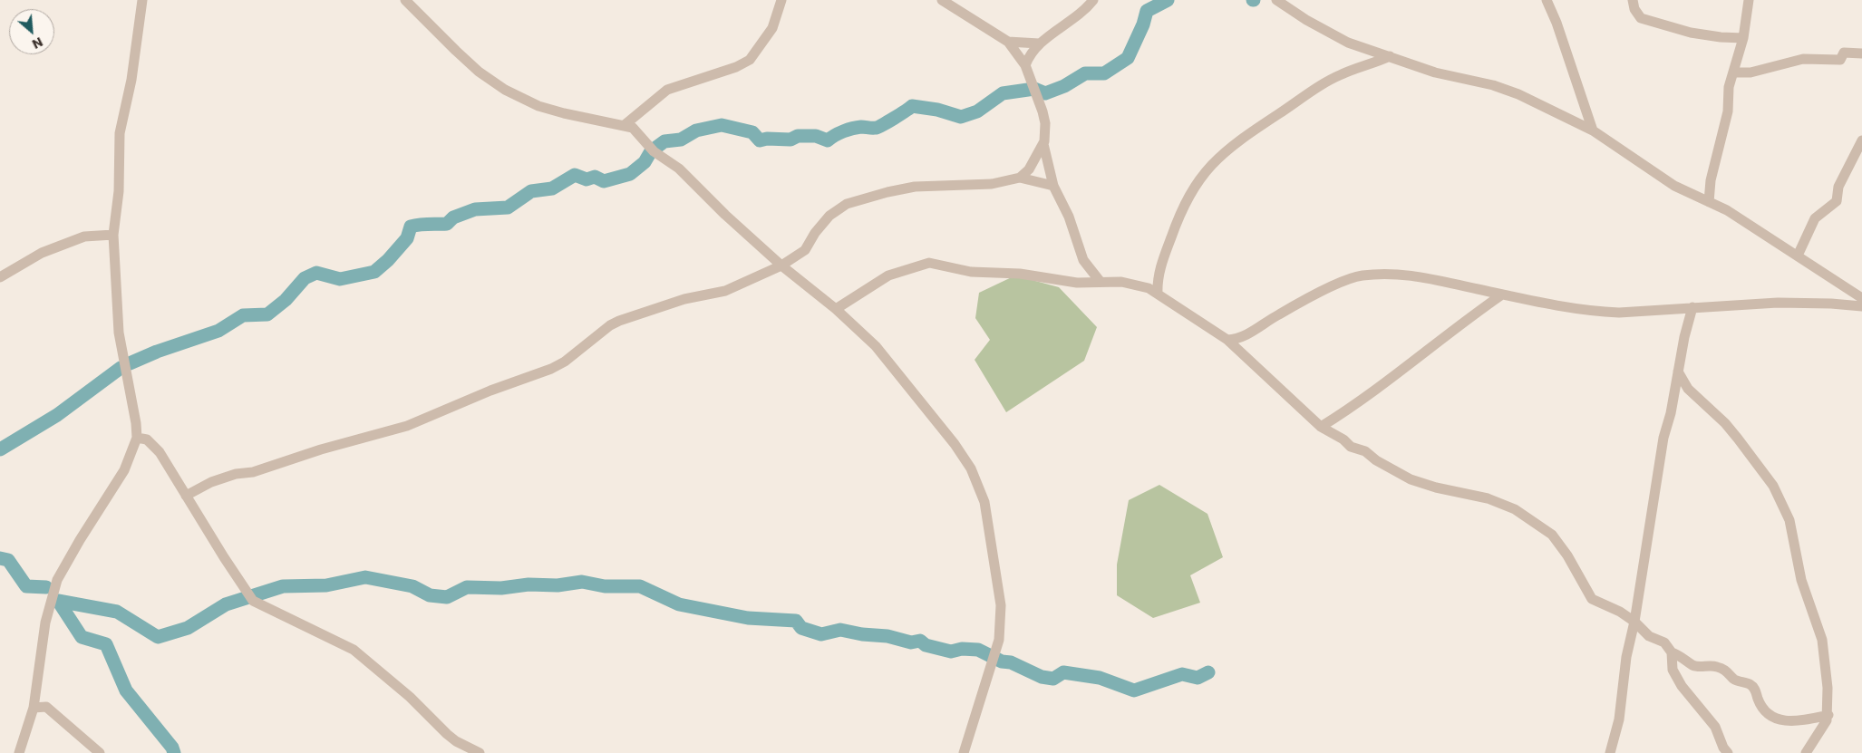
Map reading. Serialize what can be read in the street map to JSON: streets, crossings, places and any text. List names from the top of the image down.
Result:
{
  "north": "bottom right"
}
